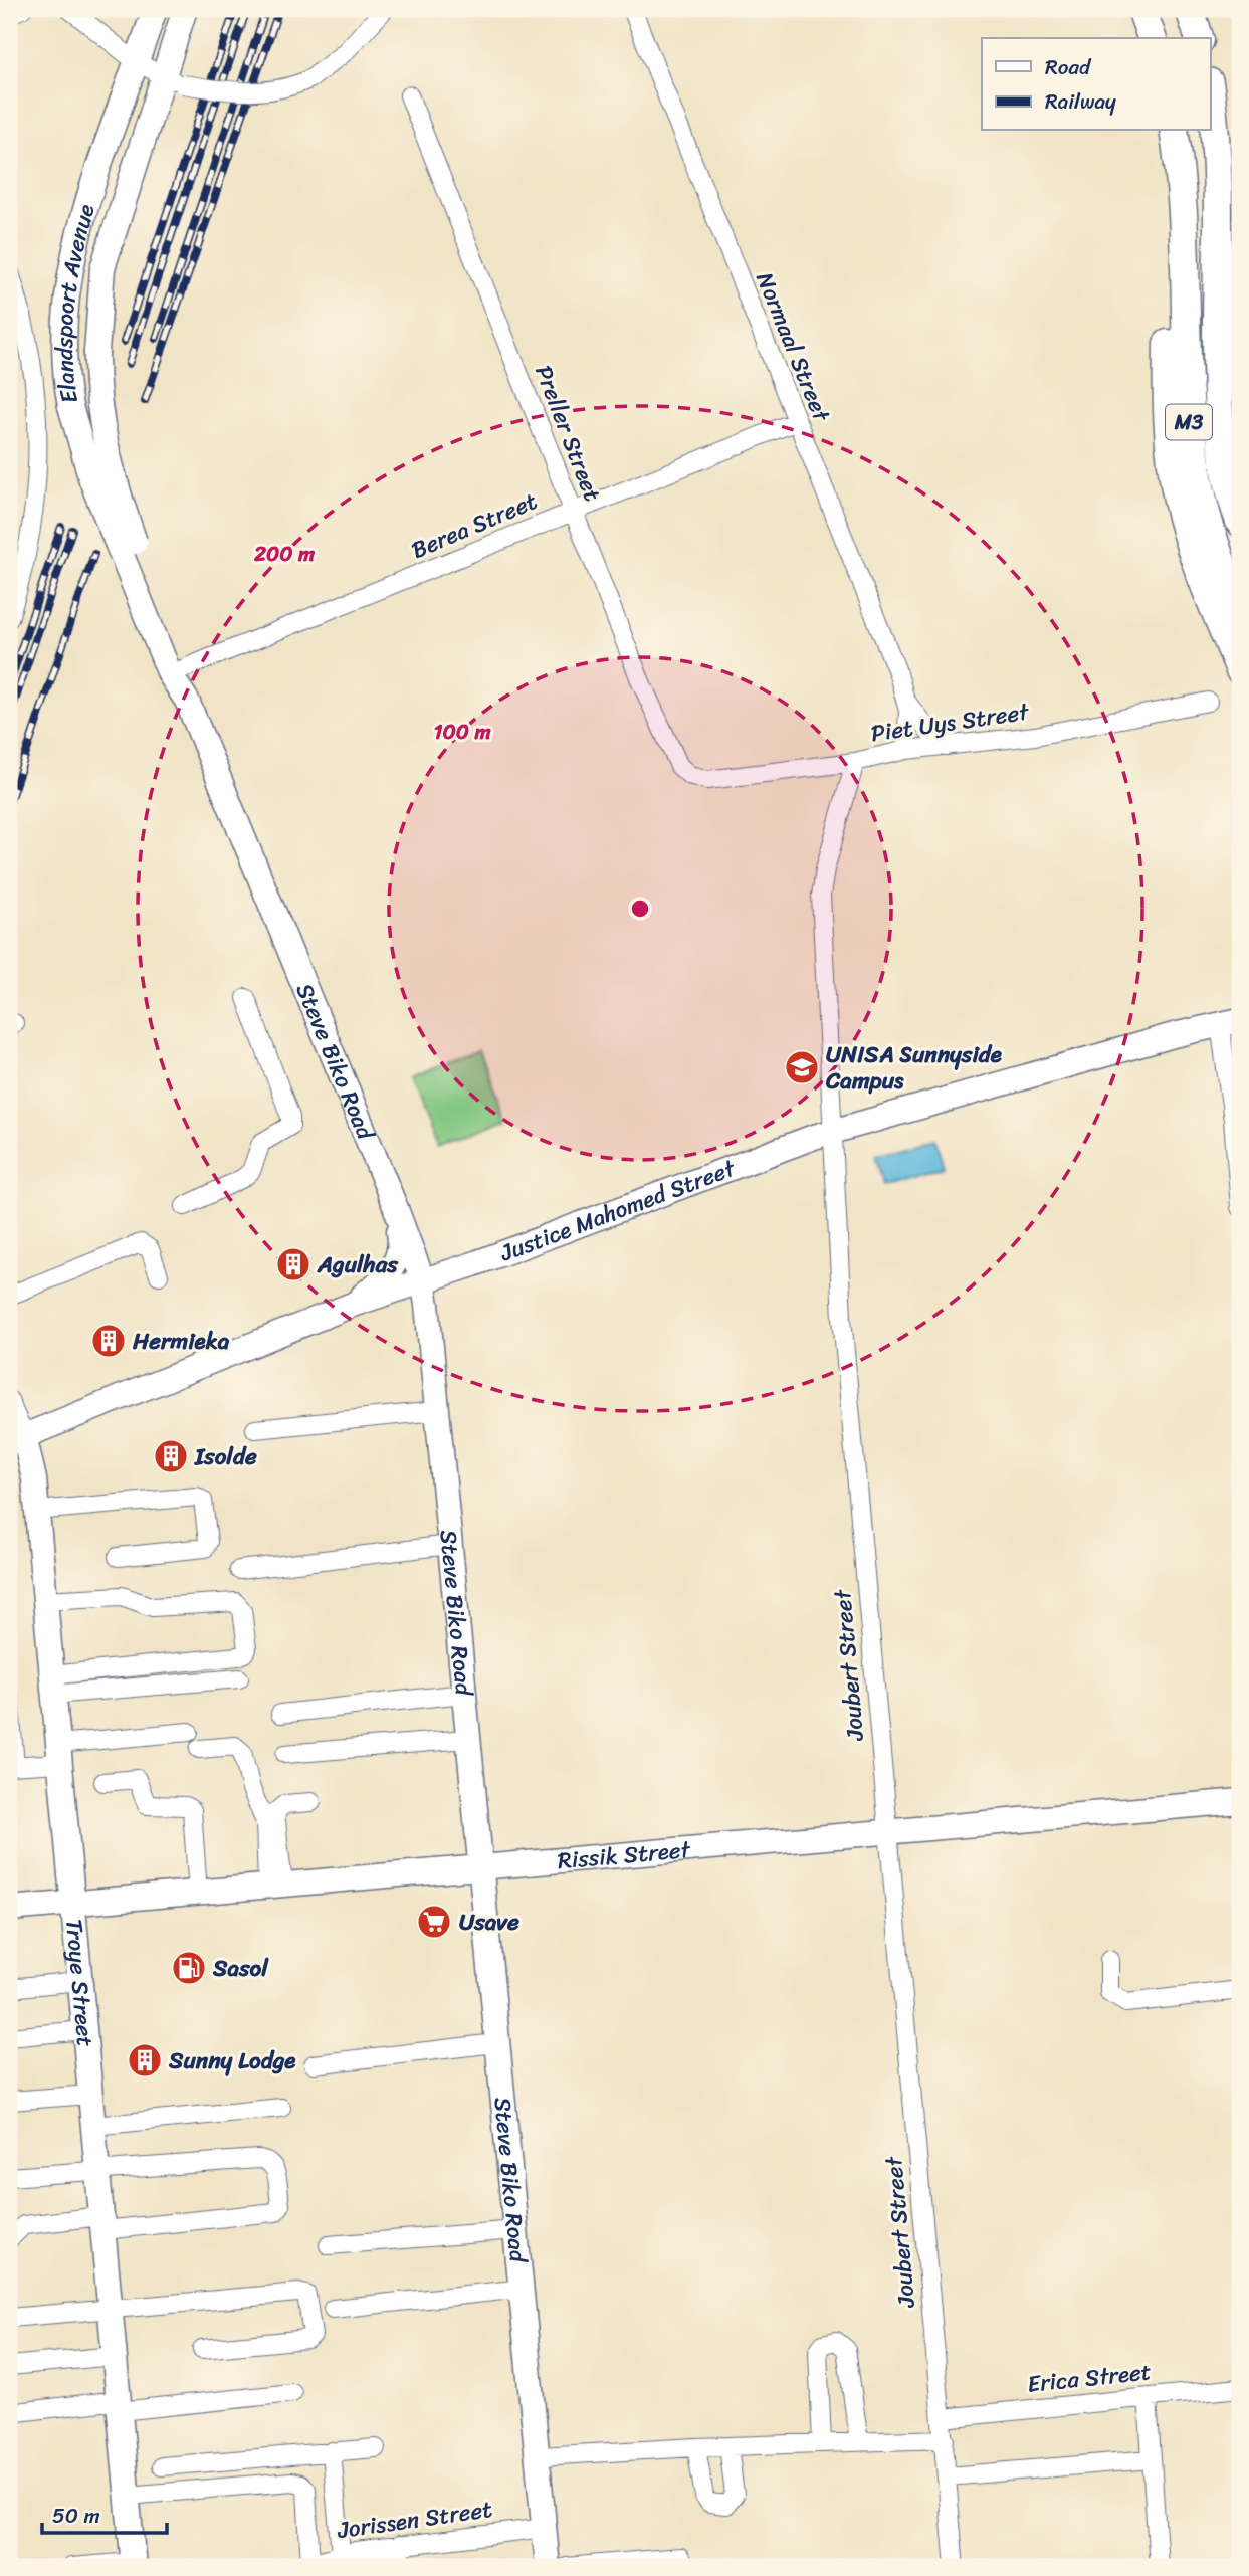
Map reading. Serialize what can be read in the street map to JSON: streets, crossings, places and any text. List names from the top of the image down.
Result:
{
  "streets": {
    "main road": [
      "Elandspoort Avenue",
      "M3",
      "Steve Biko Road",
      "Justice Mahomed Street",
      "Rissik Street",
      "Troye Street"
    ],
    "street": [
      "Normaal Street",
      "Preller Street",
      "Berea Street",
      "Piet Uys Street",
      "Joubert Street",
      "Erica Street",
      "Jorissen Street"
    ]
  },
  "crossings": [
    ["Elandspoort Avenue", "Berea Street"],
    ["Elandspoort Avenue", "Steve Biko Road"],
    ["Normaal Street", "Berea Street"],
    ["Normaal Street", "Piet Uys Street"],
    ["Preller Street", "Berea Street"],
    ["Preller Street", "Piet Uys Street"],
    ["Berea Street", "Steve Biko Road"],
    ["Piet Uys Street", "Joubert Street"],
    ["Steve Biko Road", "Justice Mahomed Street"],
    ["Steve Biko Road", "Rissik Street"],
    ["Steve Biko Road", "Jorissen Street"],
    ["Justice Mahomed Street", "Joubert Street"],
    ["Justice Mahomed Street", "Troye Street"],
    ["Joubert Street", "Rissik Street"],
    ["Joubert Street", "Erica Street"],
    ["Rissik Street", "Troye Street"]
  ],
  "places": {
    "school or university": ["UNISA Sunnyside Campus"],
    "building": [
      "Agulhas",
      "Hermieka",
      "Isolde",
      "Sunny Lodge"
    ],
    "supermarket": ["Usave"],
    "fuel station": ["Sasol"]
  },
  "legend": ["Road", "Railway"],
  "scale_bar": "50 m",
  "rings": ["200 m", "100 m"]
}
